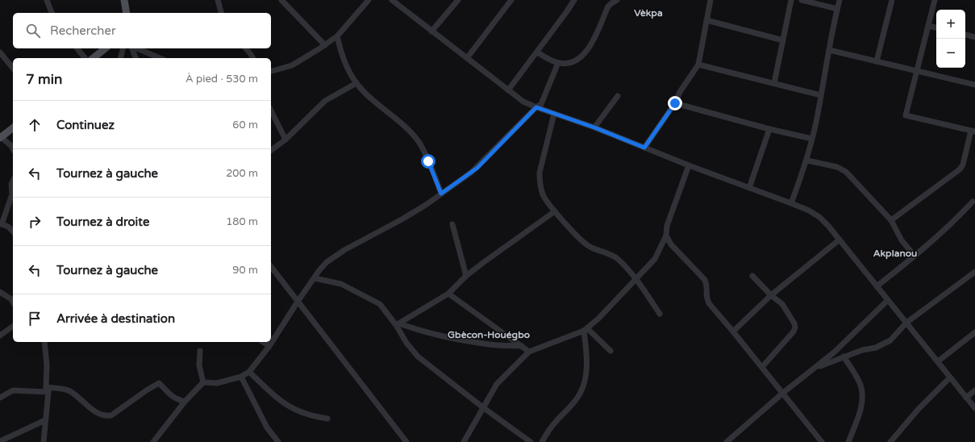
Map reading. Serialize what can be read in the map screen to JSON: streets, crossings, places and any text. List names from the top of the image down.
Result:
{
  "districts": ["Vèkpa", "Akplanou", "Gbècon-Houégbo"],
  "page": {
    "map_buttons": ["+", "−"],
    "search": "Rechercher",
    "heading": ["7 min", "À pied · 530 m"],
    "list": [
      ["Continuez", "60 m"],
      ["Tournez à gauche", "200 m"],
      ["Tournez à droite", "180 m"],
      ["Tournez à gauche", "90 m"],
      "Arrivée à destination"
    ]
  }
}
